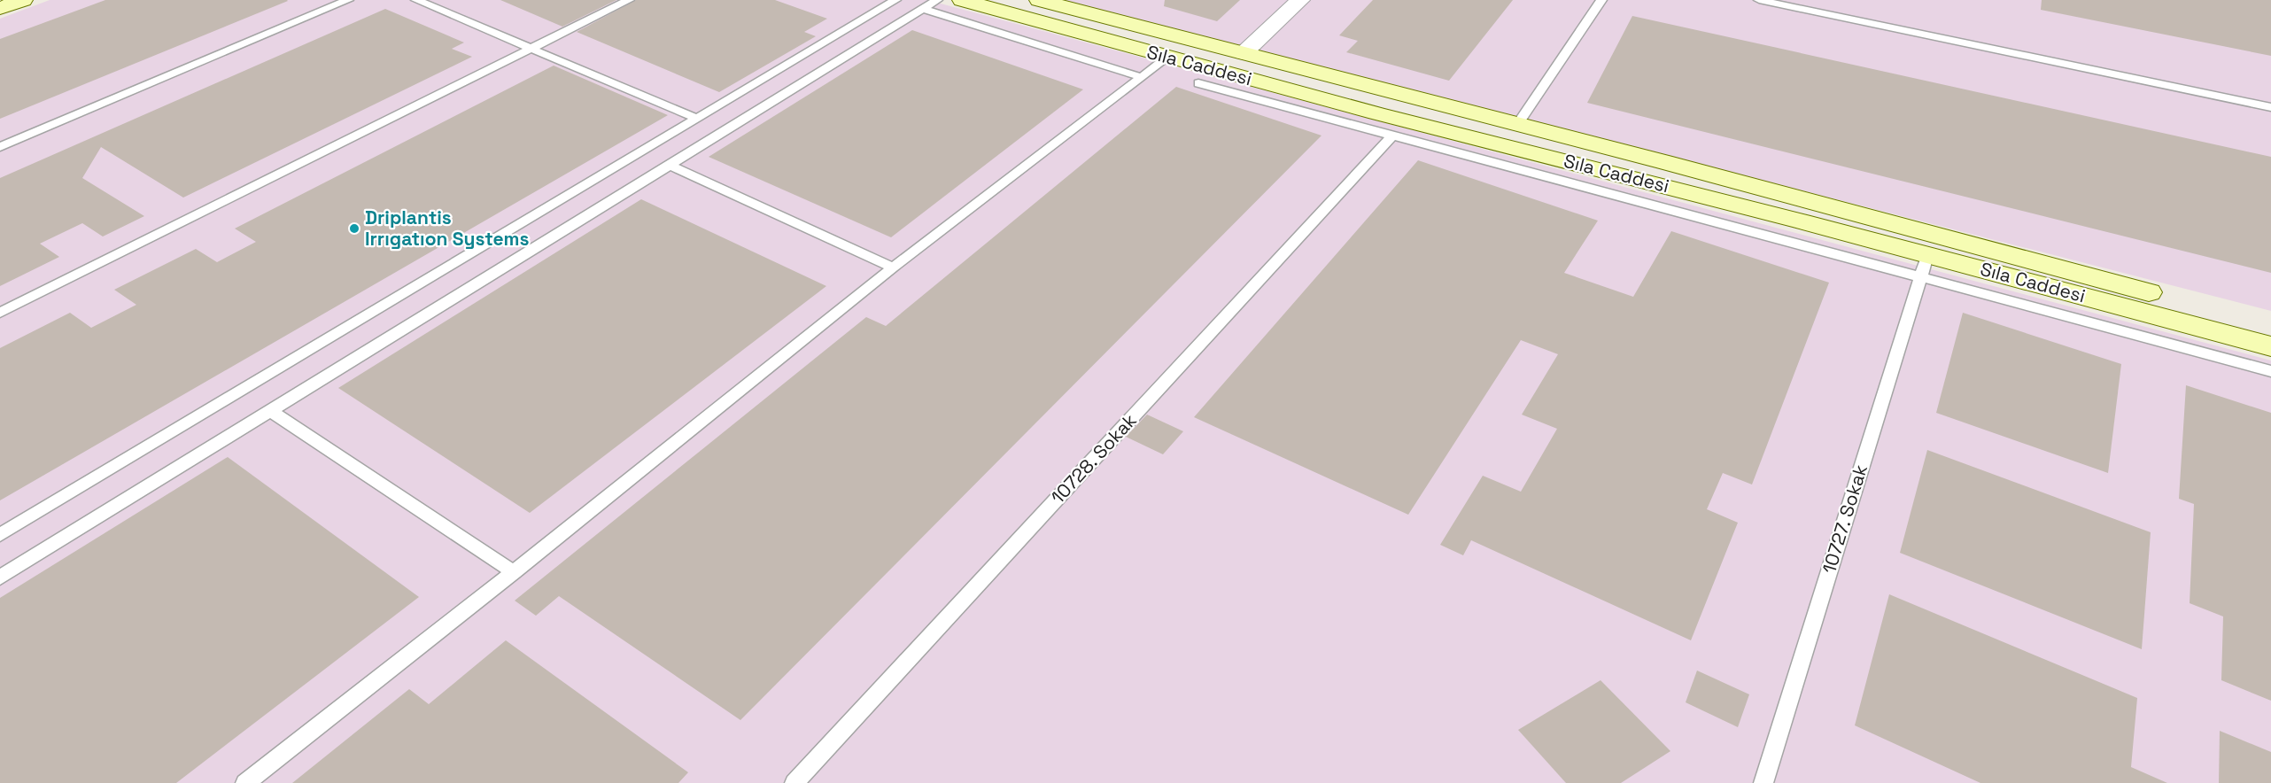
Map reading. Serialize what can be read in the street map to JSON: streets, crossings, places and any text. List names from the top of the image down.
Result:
{
  "streets": {
    "street": ["Sıla Caddesi"],
    "lane": ["10728. Sokak", "10727. Sokak"]
  },
  "crossings": [
    ["Sıla Caddesi", "10727. Sokak"]
  ],
  "places": ["Driplantis Irrıgatıon Systems"]
}
